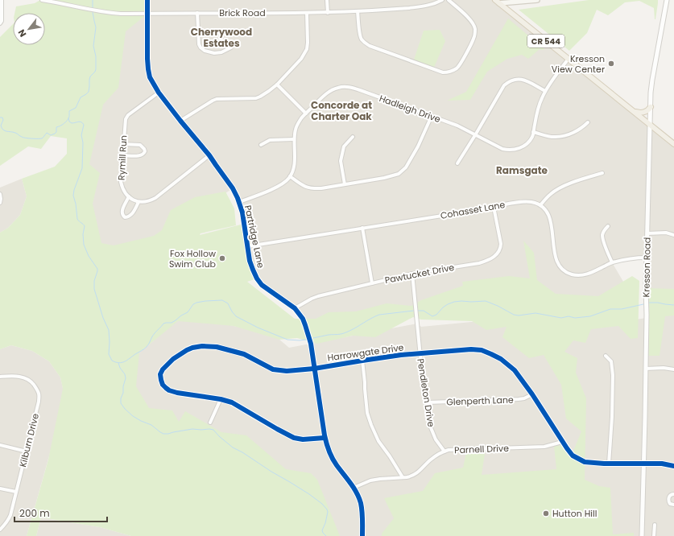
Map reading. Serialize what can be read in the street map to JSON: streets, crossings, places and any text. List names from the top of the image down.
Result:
{
  "streets": {
    "main road": ["CR 544"],
    "street": [
      "Brick Road",
      "Hadleigh Drive",
      "Rymill Run",
      "Cohasset Lane",
      "Partridge Lane",
      "Kresson Road",
      "Pawtucket Drive",
      "Harrowgate Drive",
      "Pendleton Drive",
      "Glenperth Lane",
      "Kilburn Drive",
      "Parnell Drive"
    ]
  },
  "crossings": [
    ["Brick Road", "Partridge Lane"],
    ["CR 544", "Hadleigh Drive"],
    ["CR 544", "Kresson Road"],
    ["Rymill Run", "Partridge Lane"],
    ["Cohasset Lane", "Partridge Lane"],
    ["Cohasset Lane", "Pawtucket Drive"],
    ["Partridge Lane", "Pawtucket Drive"],
    ["Partridge Lane", "Harrowgate Drive"],
    ["Partridge Lane", "Parnell Drive"],
    ["Kresson Road", "Harrowgate Drive"],
    ["Pawtucket Drive", "Pendleton Drive"],
    ["Harrowgate Drive", "Pendleton Drive"],
    ["Harrowgate Drive", "Glenperth Lane"],
    ["Harrowgate Drive", "Parnell Drive"],
    ["Pendleton Drive", "Glenperth Lane"],
    ["Pendleton Drive", "Parnell Drive"]
  ],
  "districts": ["Cherrywood Estates", "Concorde at Charter Oak", "Ramsgate"],
  "places": ["Kresson View Center", "Fox Hollow Swim Club", "Hutton Hill"],
  "scale_bar": "200 m",
  "north": "bottom left"
}
